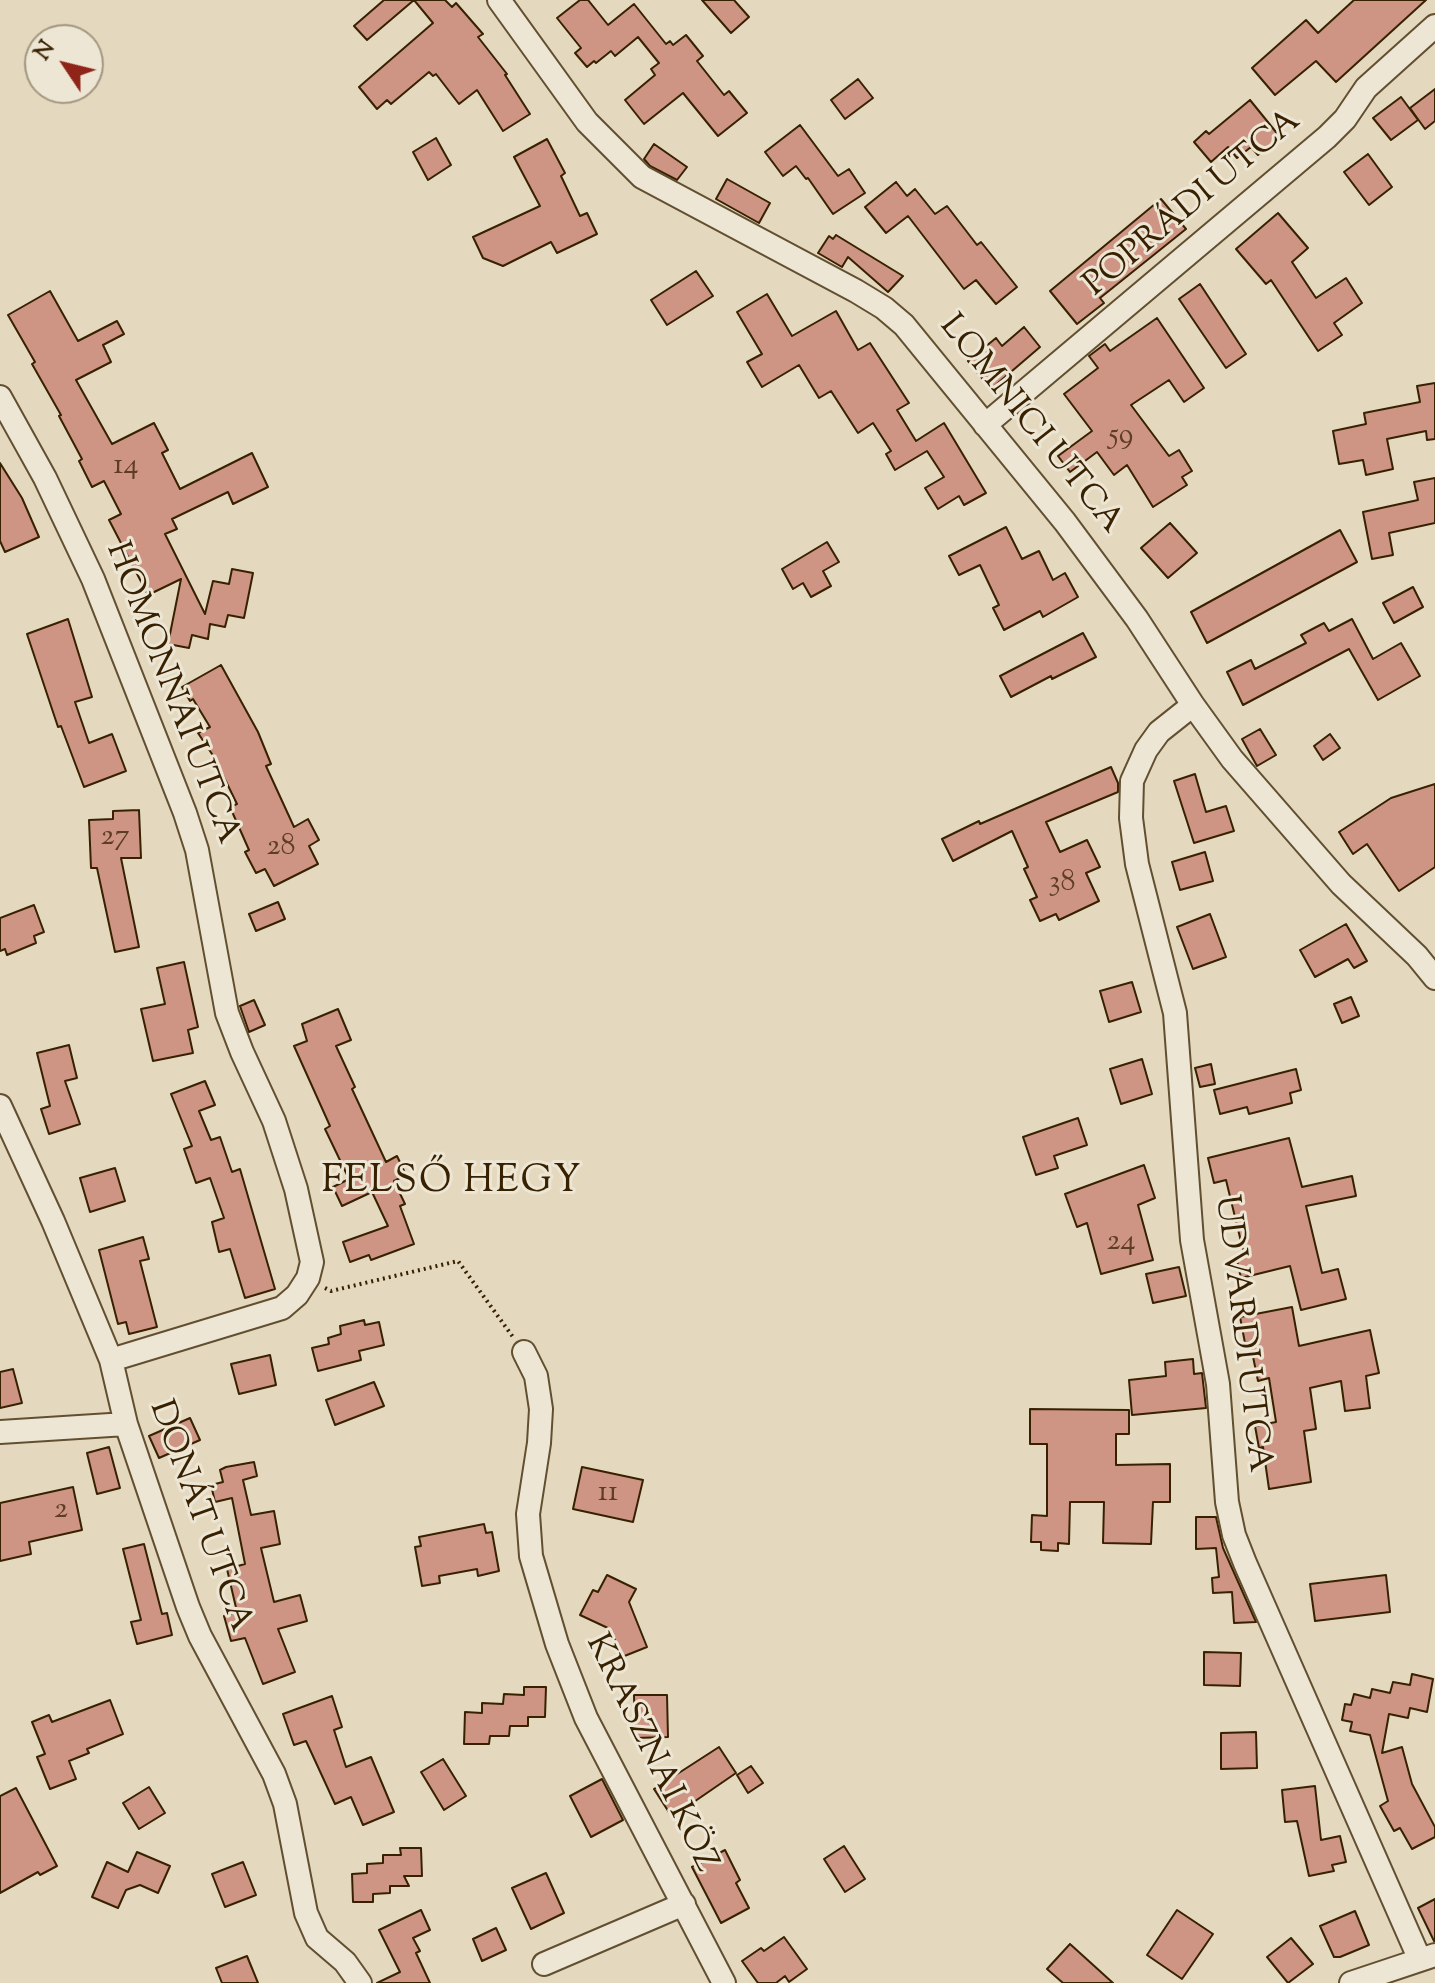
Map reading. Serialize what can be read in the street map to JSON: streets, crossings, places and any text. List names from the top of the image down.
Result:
{
  "streets": {
    "street": [
      "POPRÁDI UTCA",
      "LOMNICI UTCA",
      "HOMONNAI UTCA",
      "UDVARDI UTCA",
      "DONÁT UTCA",
      "KRASZNAI KÖZ"
    ]
  },
  "crossings": [
    ["POPRÁDI UTCA", "LOMNICI UTCA"],
    ["LOMNICI UTCA", "UDVARDI UTCA"]
  ],
  "districts": ["FELSŐ HEGY"],
  "house_numbers": [
    "59",
    "14",
    "27",
    "28",
    "38",
    "24",
    "11",
    "2"
  ],
  "north": "top left"
}
